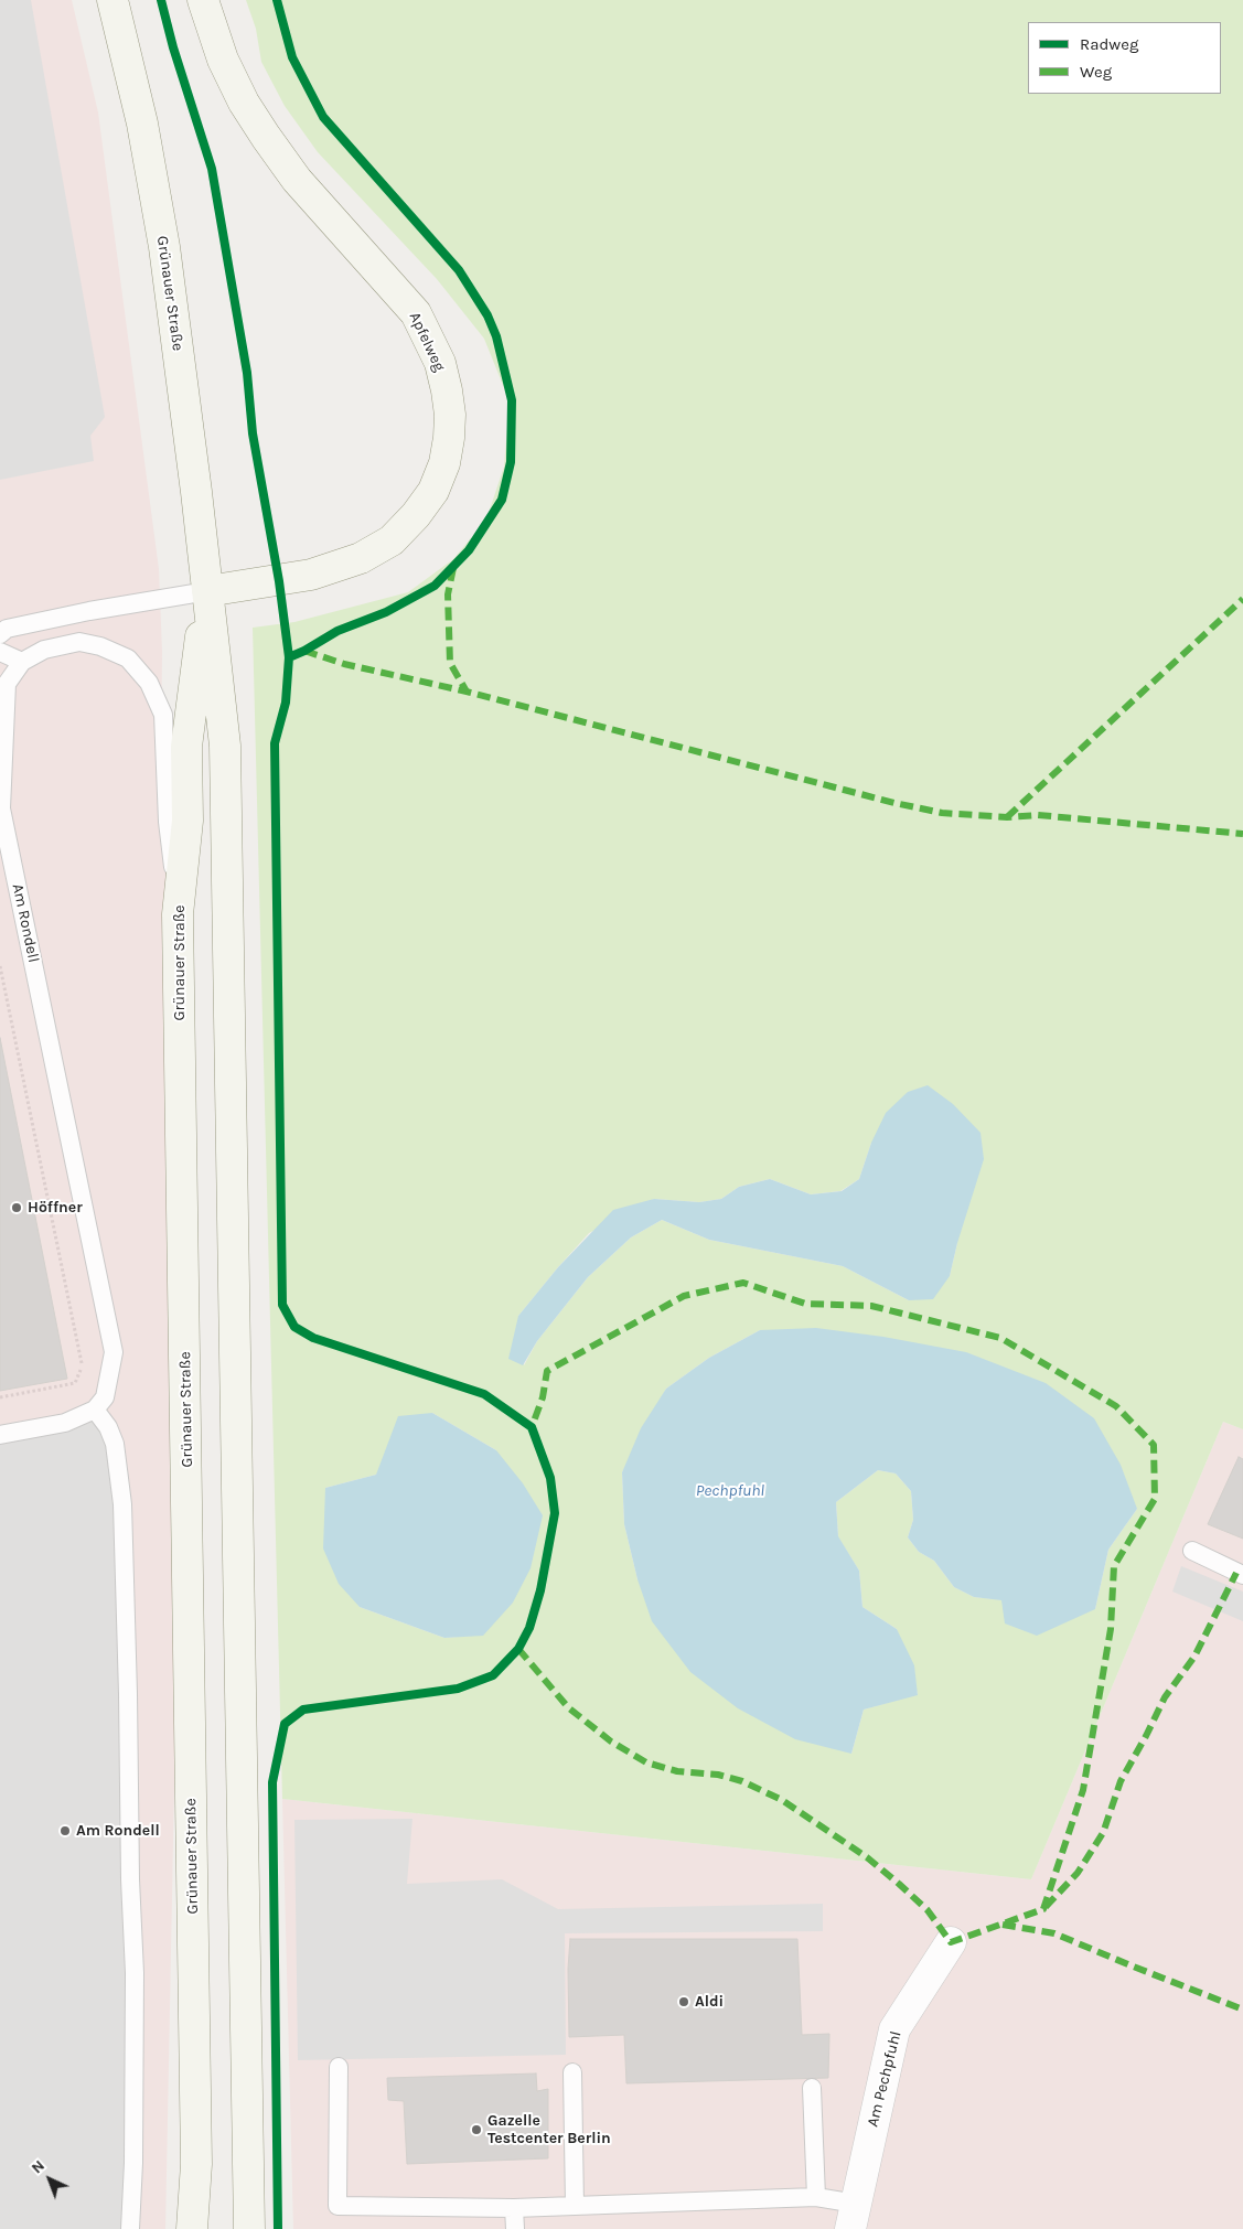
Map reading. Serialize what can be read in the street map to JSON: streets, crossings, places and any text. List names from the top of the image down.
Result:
{
  "streets": {
    "main road": ["Grünauer Straße", "Apfelweg"],
    "street": ["Am Pechpfuhl"],
    "lane": ["Am Rondell"]
  },
  "crossings": [
    ["Grünauer Straße", "Apfelweg"],
    ["Grünauer Straße", "Am Rondell"]
  ],
  "water": ["Pechpfuhl"],
  "places": [
    "Höffner",
    "Am Rondell",
    "Aldi",
    "Gazelle Testcenter Berlin"
  ],
  "legend": ["Radweg", "Weg"],
  "north": "top left"
}
